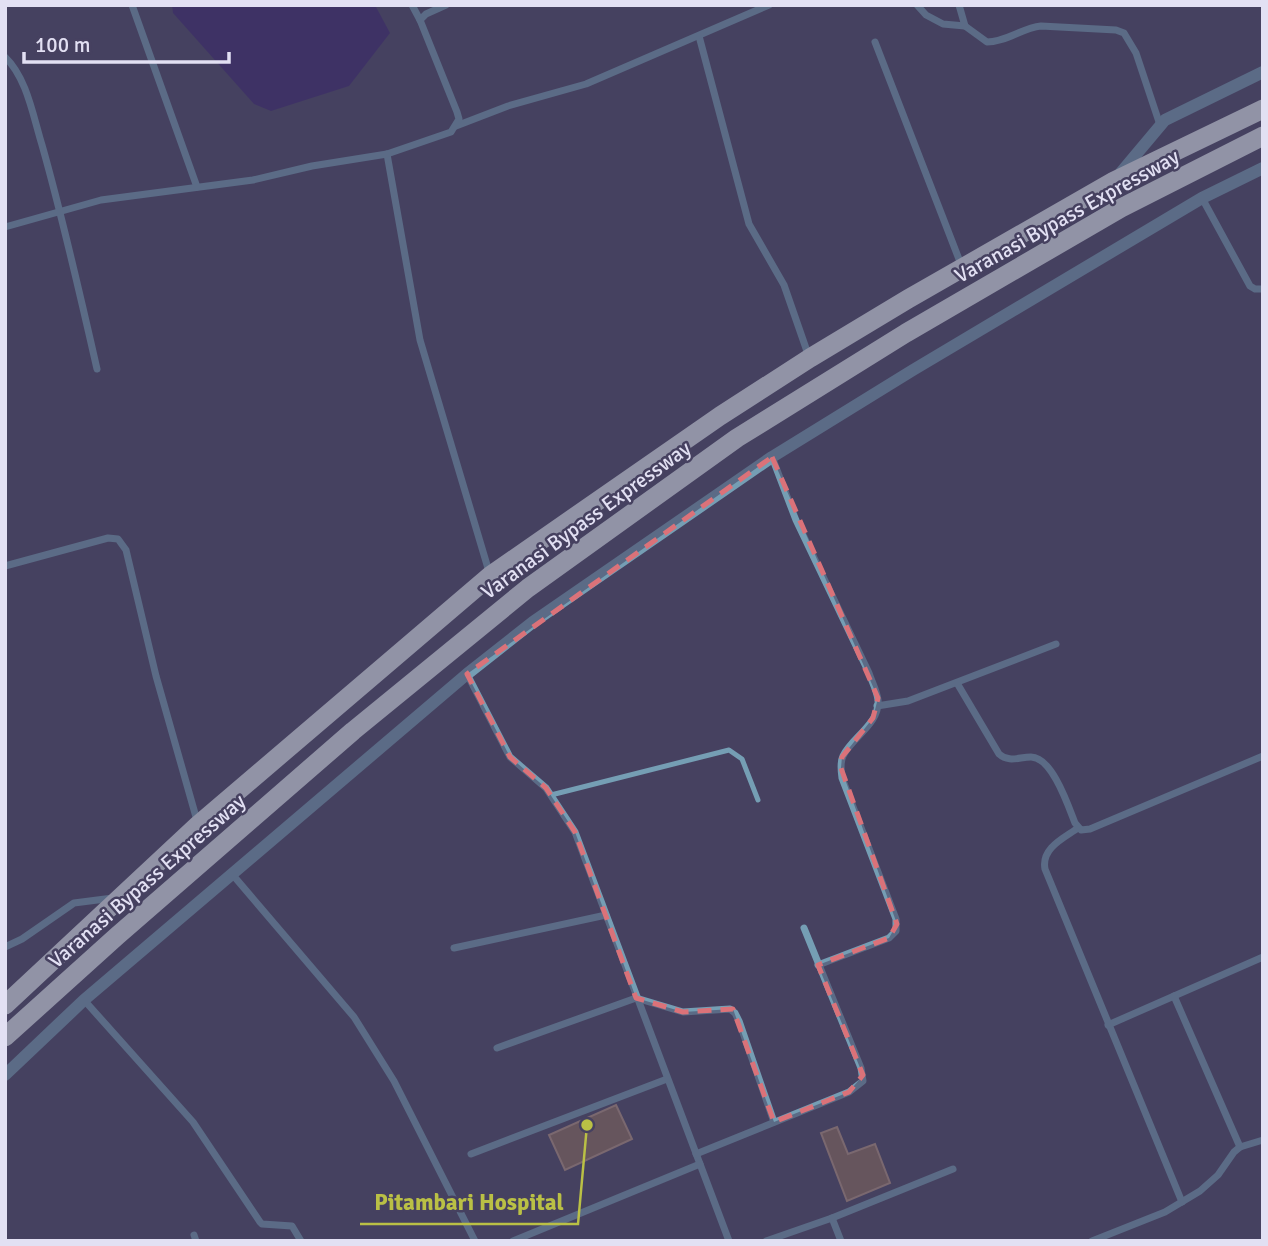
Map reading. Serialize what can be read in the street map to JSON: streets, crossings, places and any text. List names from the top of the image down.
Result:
{
  "streets": {
    "highway": ["Varanasi Bypass Expressway"]
  },
  "places": ["Pitambari Hospital"],
  "scale_bar": "100 m"
}
